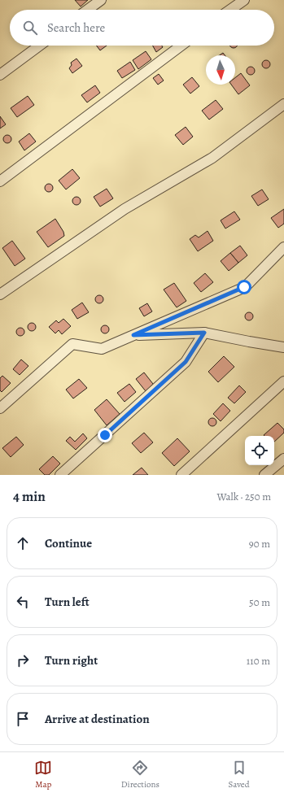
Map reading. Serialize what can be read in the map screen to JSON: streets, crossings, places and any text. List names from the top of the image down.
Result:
{
  "north": "bottom",
  "page": {
    "search": "Search here",
    "heading": ["4 min", "Walk · 250 m"],
    "list": [
      ["Continue", "90 m"],
      ["Turn left", "50 m"],
      ["Turn right", "110 m"],
      "Arrive at destination"
    ],
    "nav": ["Map", "Directions", "Saved"]
  }
}
